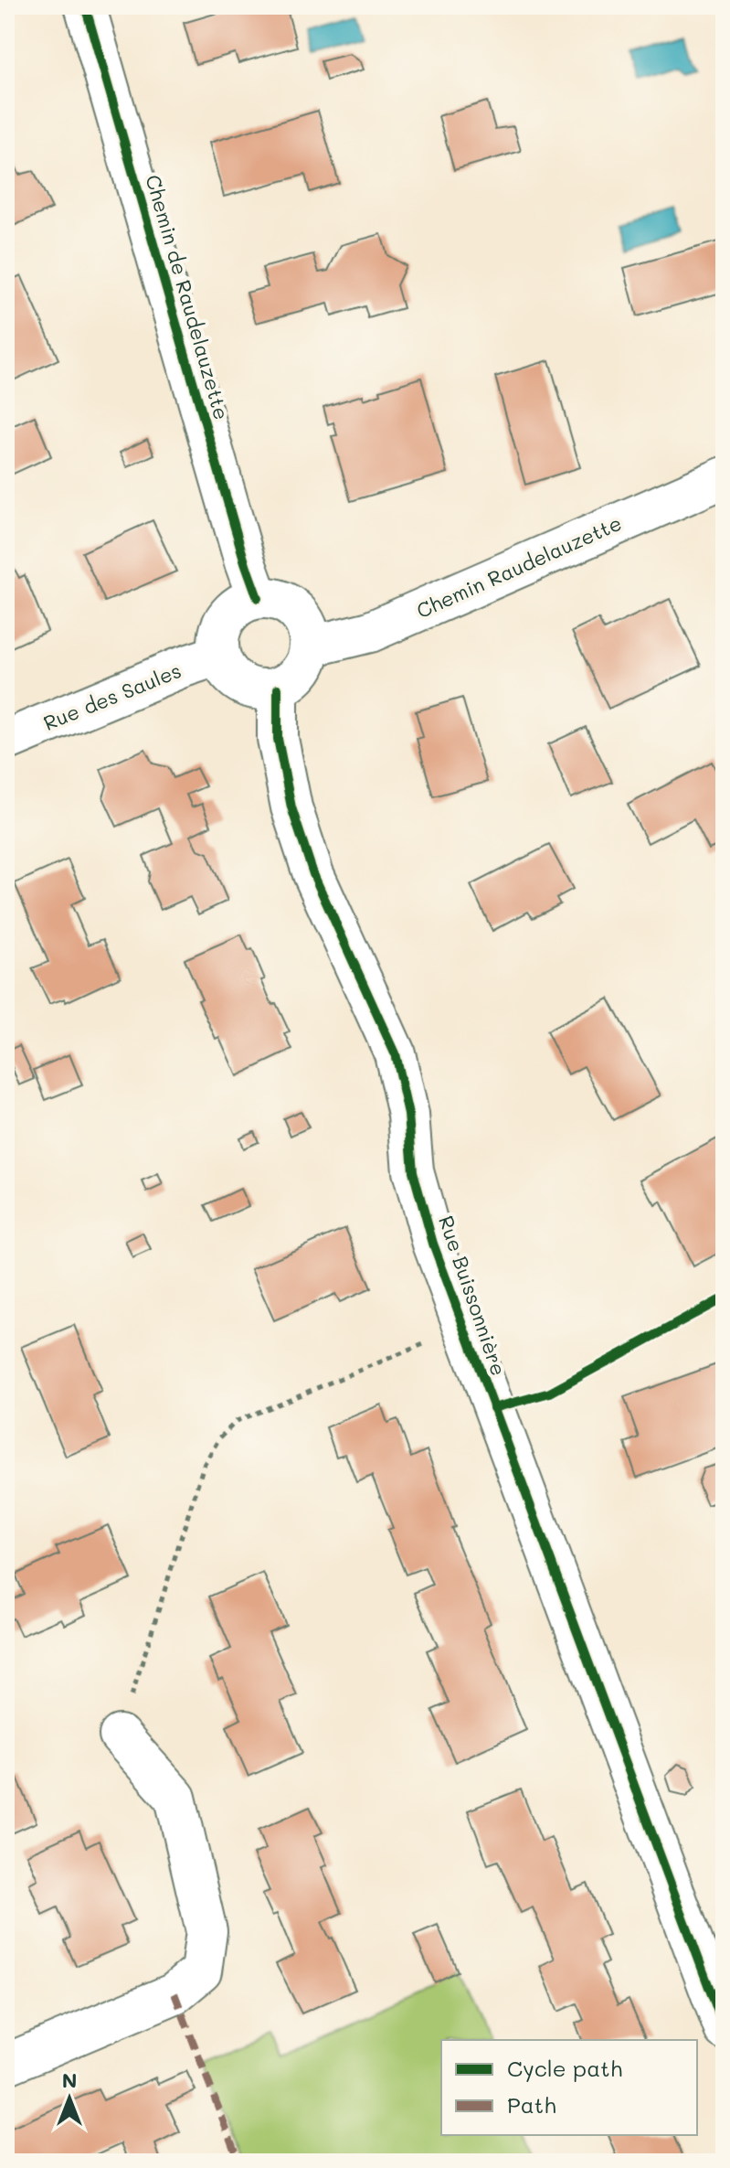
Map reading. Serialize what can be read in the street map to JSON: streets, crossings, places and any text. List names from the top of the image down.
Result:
{
  "streets": {
    "street": [
      "Chemin de Raudelauzette",
      "Chemin Raudelauzette",
      "Rue des Saules",
      "Rue Buissonnière"
    ]
  },
  "crossings": [
    ["Chemin de Raudelauzette", "Chemin Raudelauzette"],
    ["Chemin de Raudelauzette", "Rue des Saules"],
    ["Chemin de Raudelauzette", "Rue Buissonnière"],
    ["Chemin Raudelauzette", "Rue des Saules"],
    ["Chemin Raudelauzette", "Rue Buissonnière"],
    ["Rue des Saules", "Rue Buissonnière"]
  ],
  "legend": ["Cycle path", "Path"],
  "north": "top"
}
